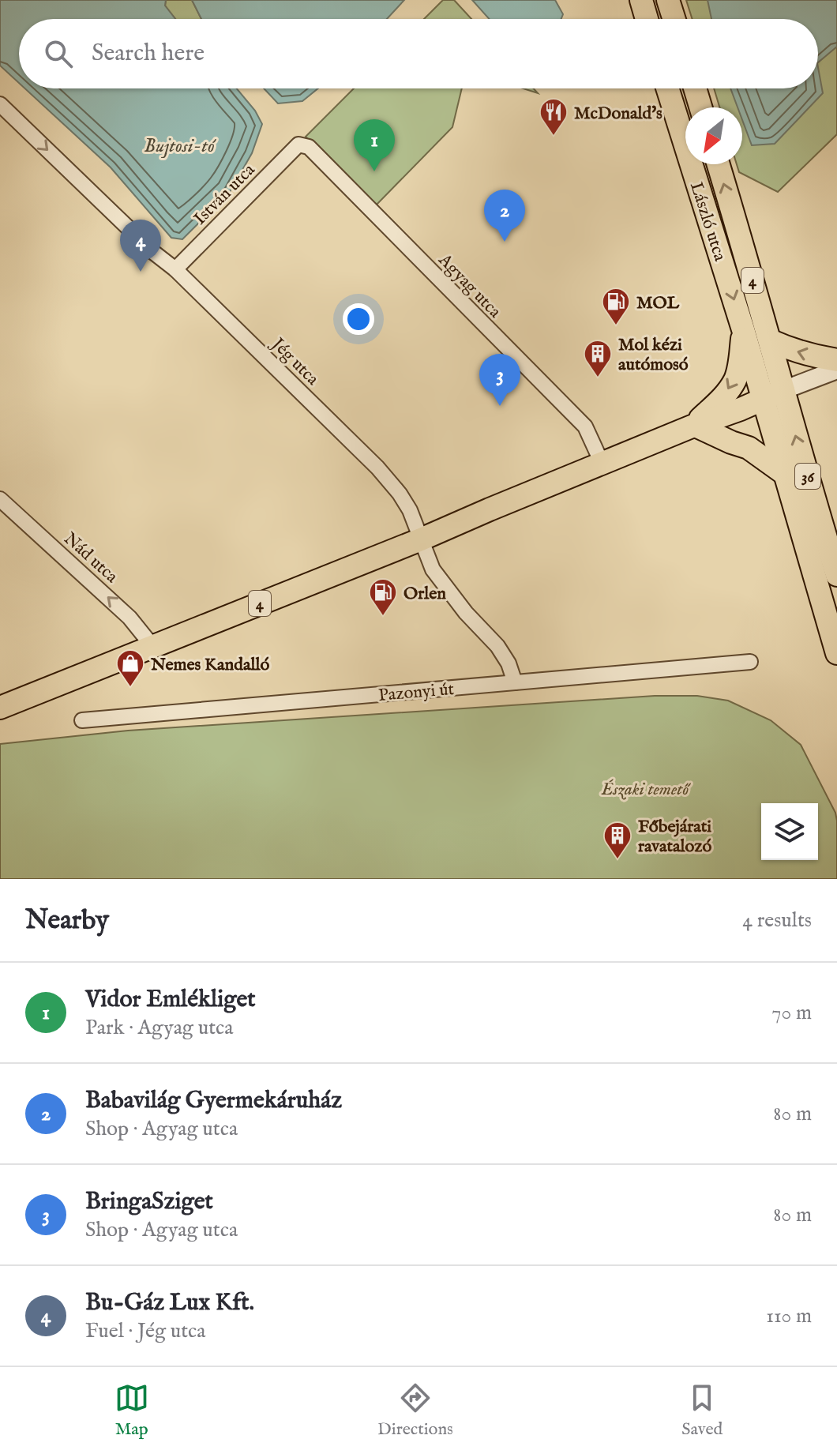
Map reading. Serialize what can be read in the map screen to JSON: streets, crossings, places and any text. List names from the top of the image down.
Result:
{
  "streets": {
    "main road": ["László utca", "4", "36"],
    "street": [
      "István utca",
      "Agyag utca",
      "Jég utca",
      "Nád utca",
      "Pazonyi út"
    ]
  },
  "crossings": [
    ["István utca", "Agyag utca"],
    ["István utca", "Jég utca"],
    ["László utca", "4"],
    ["László utca", "36"],
    ["4", "Agyag utca"],
    ["4", "Jég utca"],
    ["4", "36"],
    ["4", "Nád utca"],
    ["Jég utca", "Pazonyi út"]
  ],
  "one_way": ["Nád utca"],
  "water": ["Bujtosi-tó"],
  "parks": ["Északi temető"],
  "places": {
    "restaurant": ["McDonald's"],
    "fuel station": ["MOL", "Orlen"],
    "building": ["Mol kézi autómosó", "Főbejárati ravatalozó"],
    "shop": ["Nemes Kandalló"]
  },
  "north": "bottom left",
  "page": {
    "search": "Search here",
    "pins": [
      "1",
      "2",
      "4",
      "3"
    ],
    "heading": ["Nearby", "4 results"],
    "list": [
      {
        "mark": "1",
        "name": "Vidor Emlékliget",
        "note": "Park · Agyag utca",
        "value": "70 m"
      },
      {
        "mark": "2",
        "name": "Babavilág Gyermekáruház",
        "note": "Shop · Agyag utca",
        "value": "80 m"
      },
      {
        "mark": "3",
        "name": "BringaSziget",
        "note": "Shop · Agyag utca",
        "value": "80 m"
      },
      {
        "mark": "4",
        "name": "Bu-Gáz Lux Kft.",
        "note": "Fuel · Jég utca",
        "value": "110 m"
      }
    ],
    "nav": ["Map", "Directions", "Saved"]
  }
}
